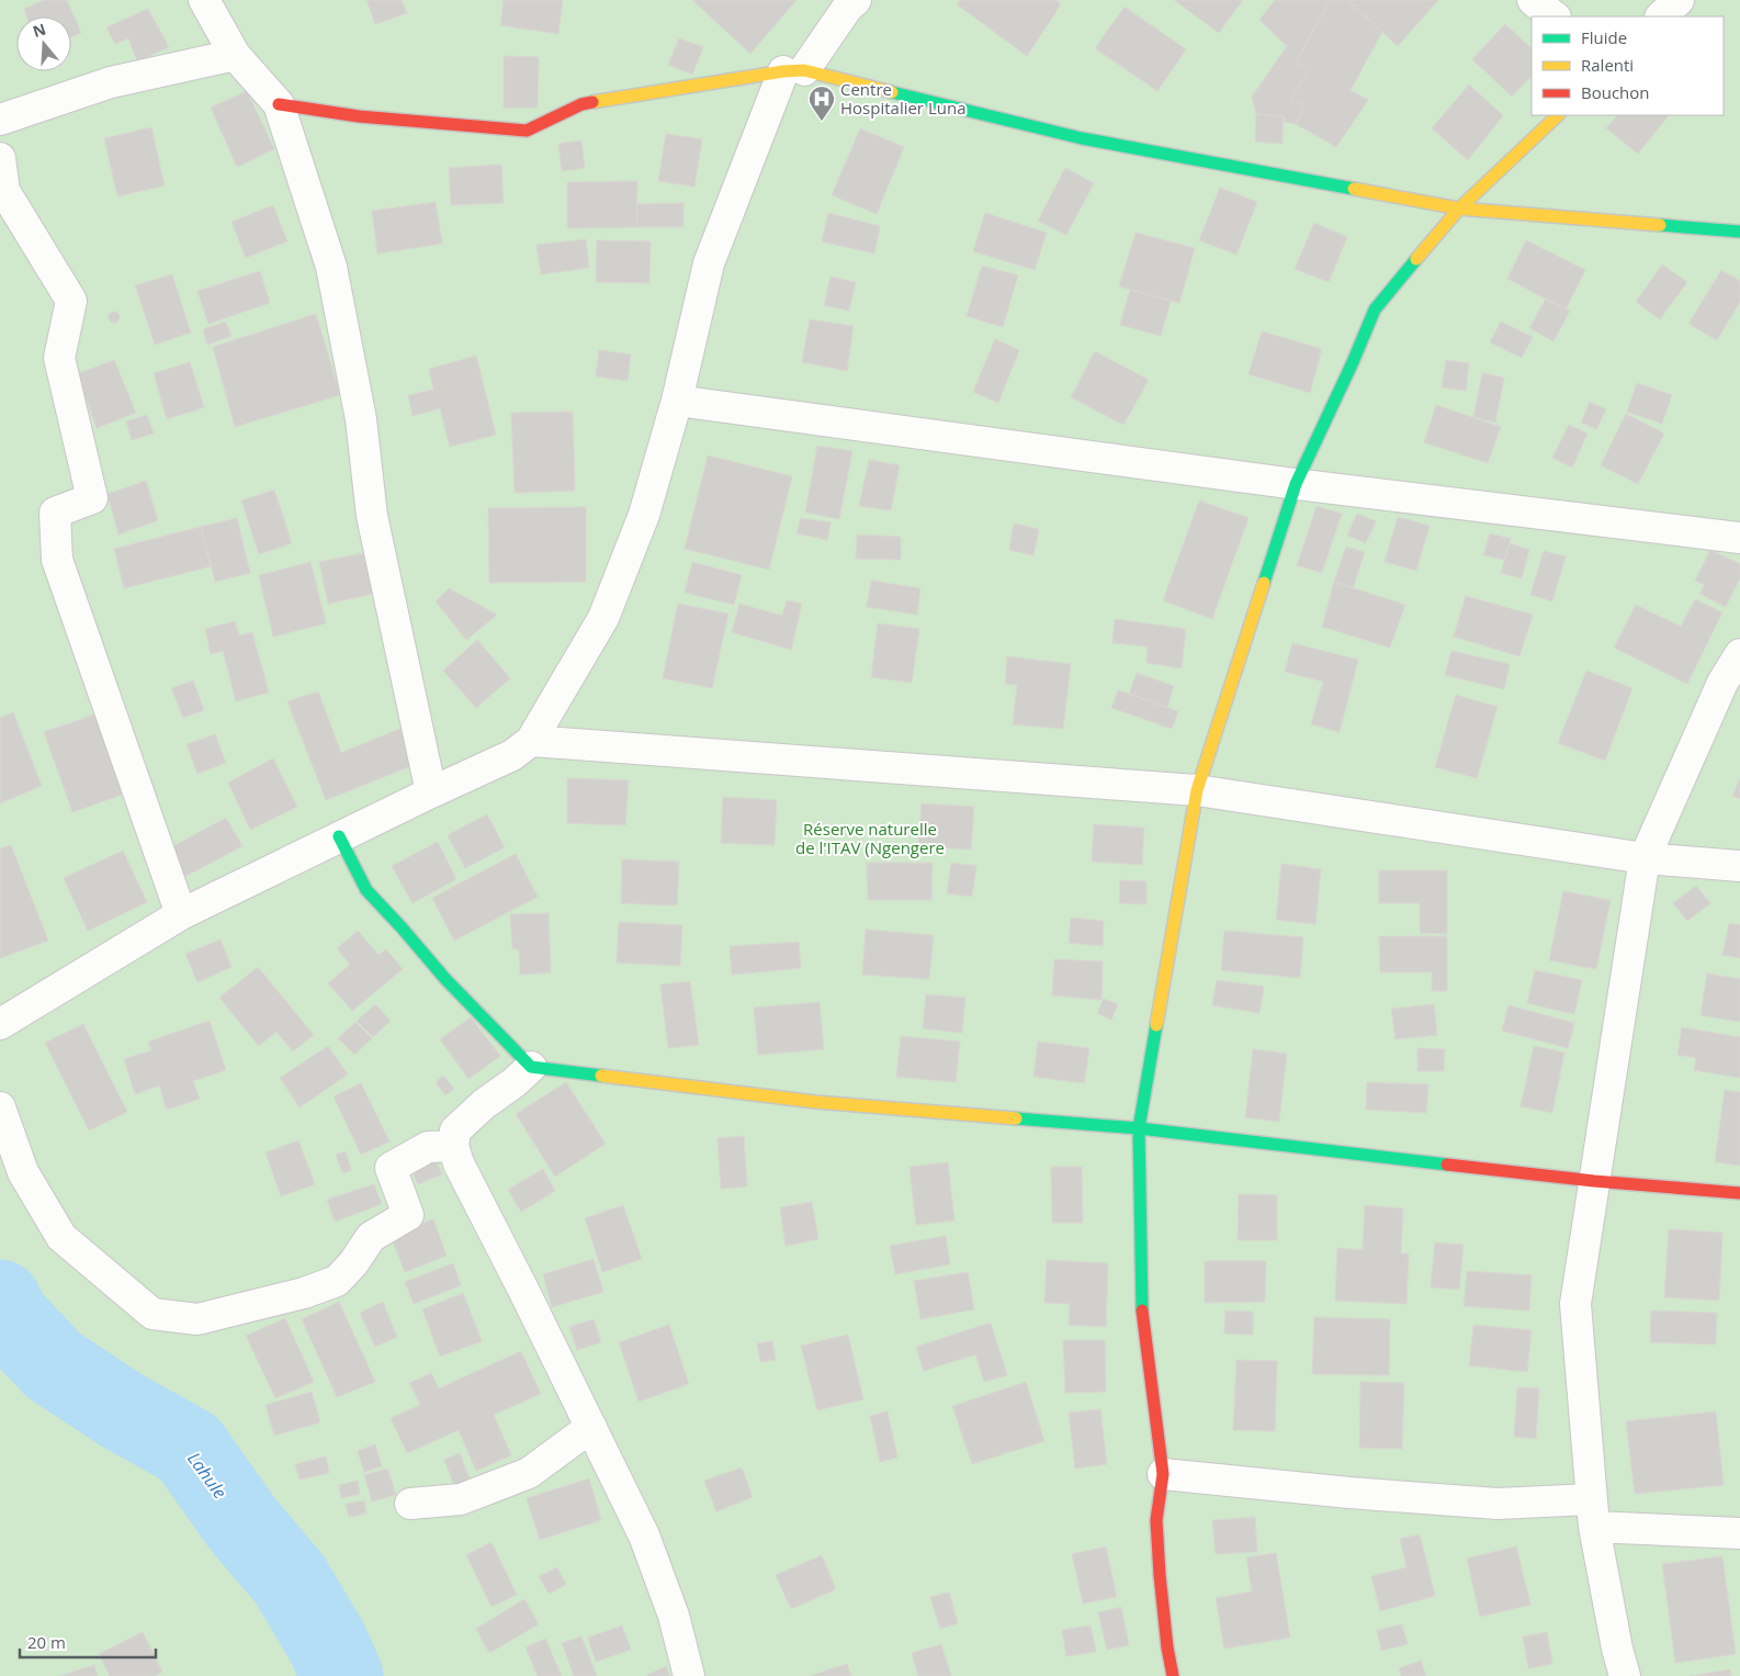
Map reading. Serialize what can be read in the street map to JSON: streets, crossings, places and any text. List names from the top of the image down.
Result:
{
  "water": ["Lahule"],
  "parks": ["Réserve naturelle de l'ITAV (Ngengere"],
  "places": {
    "hospital": ["Centre Hospitalier Luna"]
  },
  "legend": ["Fluide", "Ralenti", "Bouchon"],
  "scale_bar": "20 m",
  "north": "top"
}
